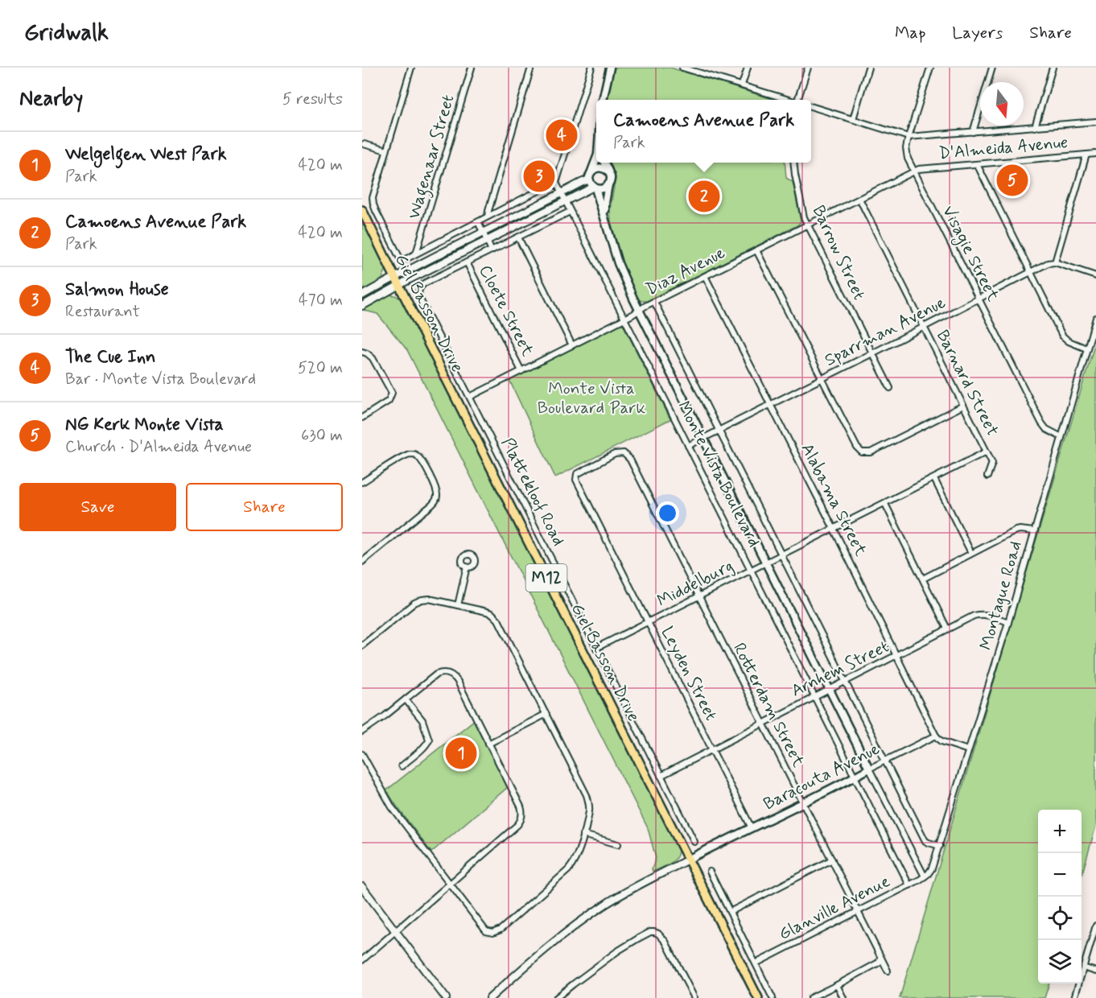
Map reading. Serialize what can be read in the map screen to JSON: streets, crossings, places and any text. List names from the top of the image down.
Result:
{
  "streets": {
    "main road": [
      "Giel Basson Drive",
      "Monte Vista Boulevard",
      "M12",
      "Baracouta Avenue"
    ],
    "street": [
      "D'Almeida Avenue",
      "Wagenaar Street",
      "Barrow Street",
      "Visagie Street",
      "Diaz Avenue",
      "Cloete Street",
      "Sparrman Avenue",
      "Barnard Street",
      "Plattekloof Road",
      "Alabama Street",
      "Middelburg",
      "Montague Road",
      "Arnhem Street",
      "Leyden Street",
      "Rotterdam Street",
      "Glanville Avenue"
    ]
  },
  "crossings": [
    ["D'Almeida Avenue", "Visagie Street"],
    ["D'Almeida Avenue", "Diaz Avenue"],
    ["Barrow Street", "Diaz Avenue"],
    ["Barrow Street", "Sparrman Avenue"],
    ["Visagie Street", "Diaz Avenue"],
    ["Visagie Street", "Sparrman Avenue"],
    ["Visagie Street", "Montague Road"],
    ["Diaz Avenue", "Cloete Street"],
    ["Diaz Avenue", "Barnard Street"],
    ["Diaz Avenue", "Monte Vista Boulevard"],
    ["Diaz Avenue", "Plattekloof Road"],
    ["Diaz Avenue", "Alabama Street"],
    ["Cloete Street", "Plattekloof Road"],
    ["Giel Basson Drive", "Baracouta Avenue"],
    ["Sparrman Avenue", "Barnard Street"],
    ["Sparrman Avenue", "Monte Vista Boulevard"],
    ["Sparrman Avenue", "Alabama Street"],
    ["Barnard Street", "Middelburg"],
    ["Monte Vista Boulevard", "Middelburg"],
    ["Monte Vista Boulevard", "Montague Road"],
    ["Monte Vista Boulevard", "Arnhem Street"],
    ["Monte Vista Boulevard", "Baracouta Avenue"],
    ["Monte Vista Boulevard", "Glanville Avenue"],
    ["Plattekloof Road", "Middelburg"],
    ["Plattekloof Road", "Arnhem Street"],
    ["Alabama Street", "Middelburg"],
    ["Alabama Street", "Arnhem Street"],
    ["Alabama Street", "Baracouta Avenue"],
    ["Middelburg", "Leyden Street"],
    ["Middelburg", "Rotterdam Street"],
    ["Montague Road", "Arnhem Street"],
    ["Montague Road", "Glanville Avenue"],
    ["Arnhem Street", "Leyden Street"],
    ["Arnhem Street", "Rotterdam Street"],
    ["Leyden Street", "Rotterdam Street"],
    ["Leyden Street", "Baracouta Avenue"],
    ["Rotterdam Street", "Baracouta Avenue"],
    ["Rotterdam Street", "Glanville Avenue"]
  ],
  "parks": ["Monte Vista Boulevard Park"],
  "north": "bottom",
  "page": {
    "header": "Gridwalk",
    "nav": ["Map", "Layers", "Share"],
    "heading": ["Nearby", "5 results"],
    "popup": ["Camoens Avenue Park", "Park"],
    "pins": [
      "4",
      "3",
      "5",
      "2",
      "1"
    ],
    "list": [
      {
        "mark": "1",
        "name": "Welgelgen West Park",
        "note": "Park",
        "value": "420 m"
      },
      {
        "mark": "2",
        "name": "Camoens Avenue Park",
        "note": "Park",
        "value": "420 m"
      },
      {
        "mark": "3",
        "name": "Salmon House",
        "note": "Restaurant",
        "value": "470 m"
      },
      {
        "mark": "4",
        "name": "The Cue Inn",
        "note": "Bar · Monte Vista Boulevard",
        "value": "520 m"
      },
      {
        "mark": "5",
        "name": "NG Kerk Monte Vista",
        "note": "Church · D'Almeida Avenue",
        "value": "630 m"
      }
    ],
    "buttons": ["Save", "Share"],
    "map_buttons": ["+", "−"]
  }
}
